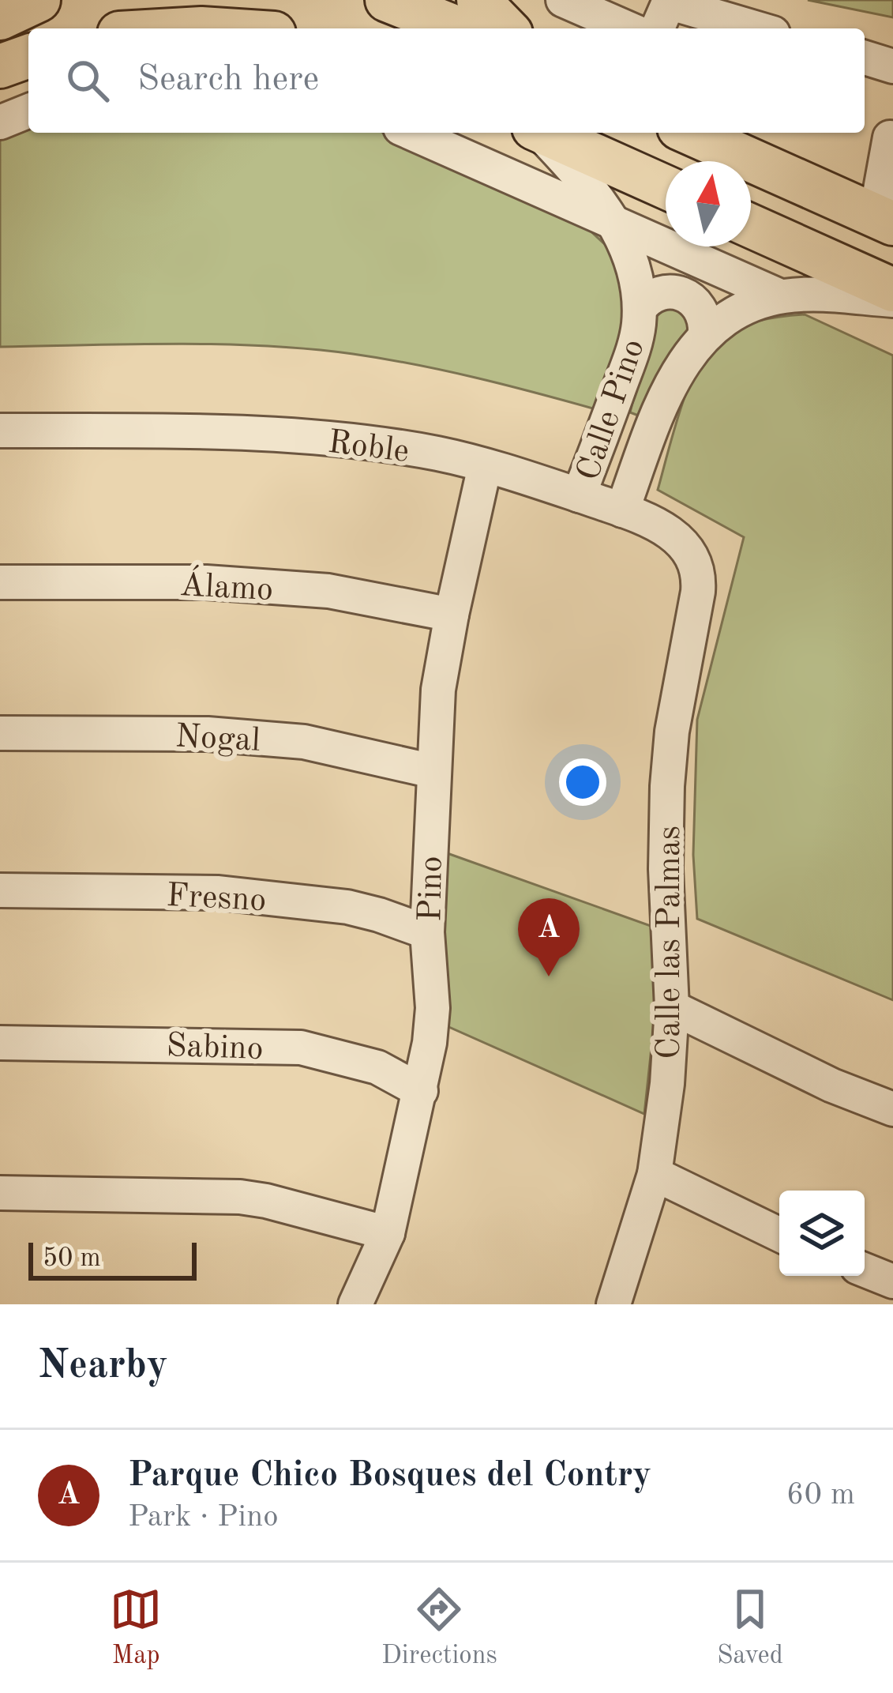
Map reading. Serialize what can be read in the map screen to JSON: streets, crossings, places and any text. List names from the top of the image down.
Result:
{
  "streets": {
    "street": [
      "Calle Pino",
      "Roble",
      "Álamo",
      "Nogal",
      "Pino",
      "Fresno",
      "Calle las Palmas",
      "Sabino"
    ]
  },
  "crossings": [
    ["Calle Pino", "Roble"],
    ["Roble", "Pino"],
    ["Roble", "Calle las Palmas"],
    ["Álamo", "Pino"],
    ["Nogal", "Pino"],
    ["Pino", "Fresno"],
    ["Pino", "Sabino"]
  ],
  "scale_bar": "50 m",
  "north": "top",
  "page": {
    "search": "Search here",
    "pins": "A",
    "scale": "50 m",
    "heading": "Nearby",
    "list": [
      {
        "mark": "A",
        "name": "Parque Chico Bosques del Contry",
        "note": "Park · Pino",
        "value": "60 m"
      }
    ],
    "nav": ["Map", "Directions", "Saved"]
  }
}
